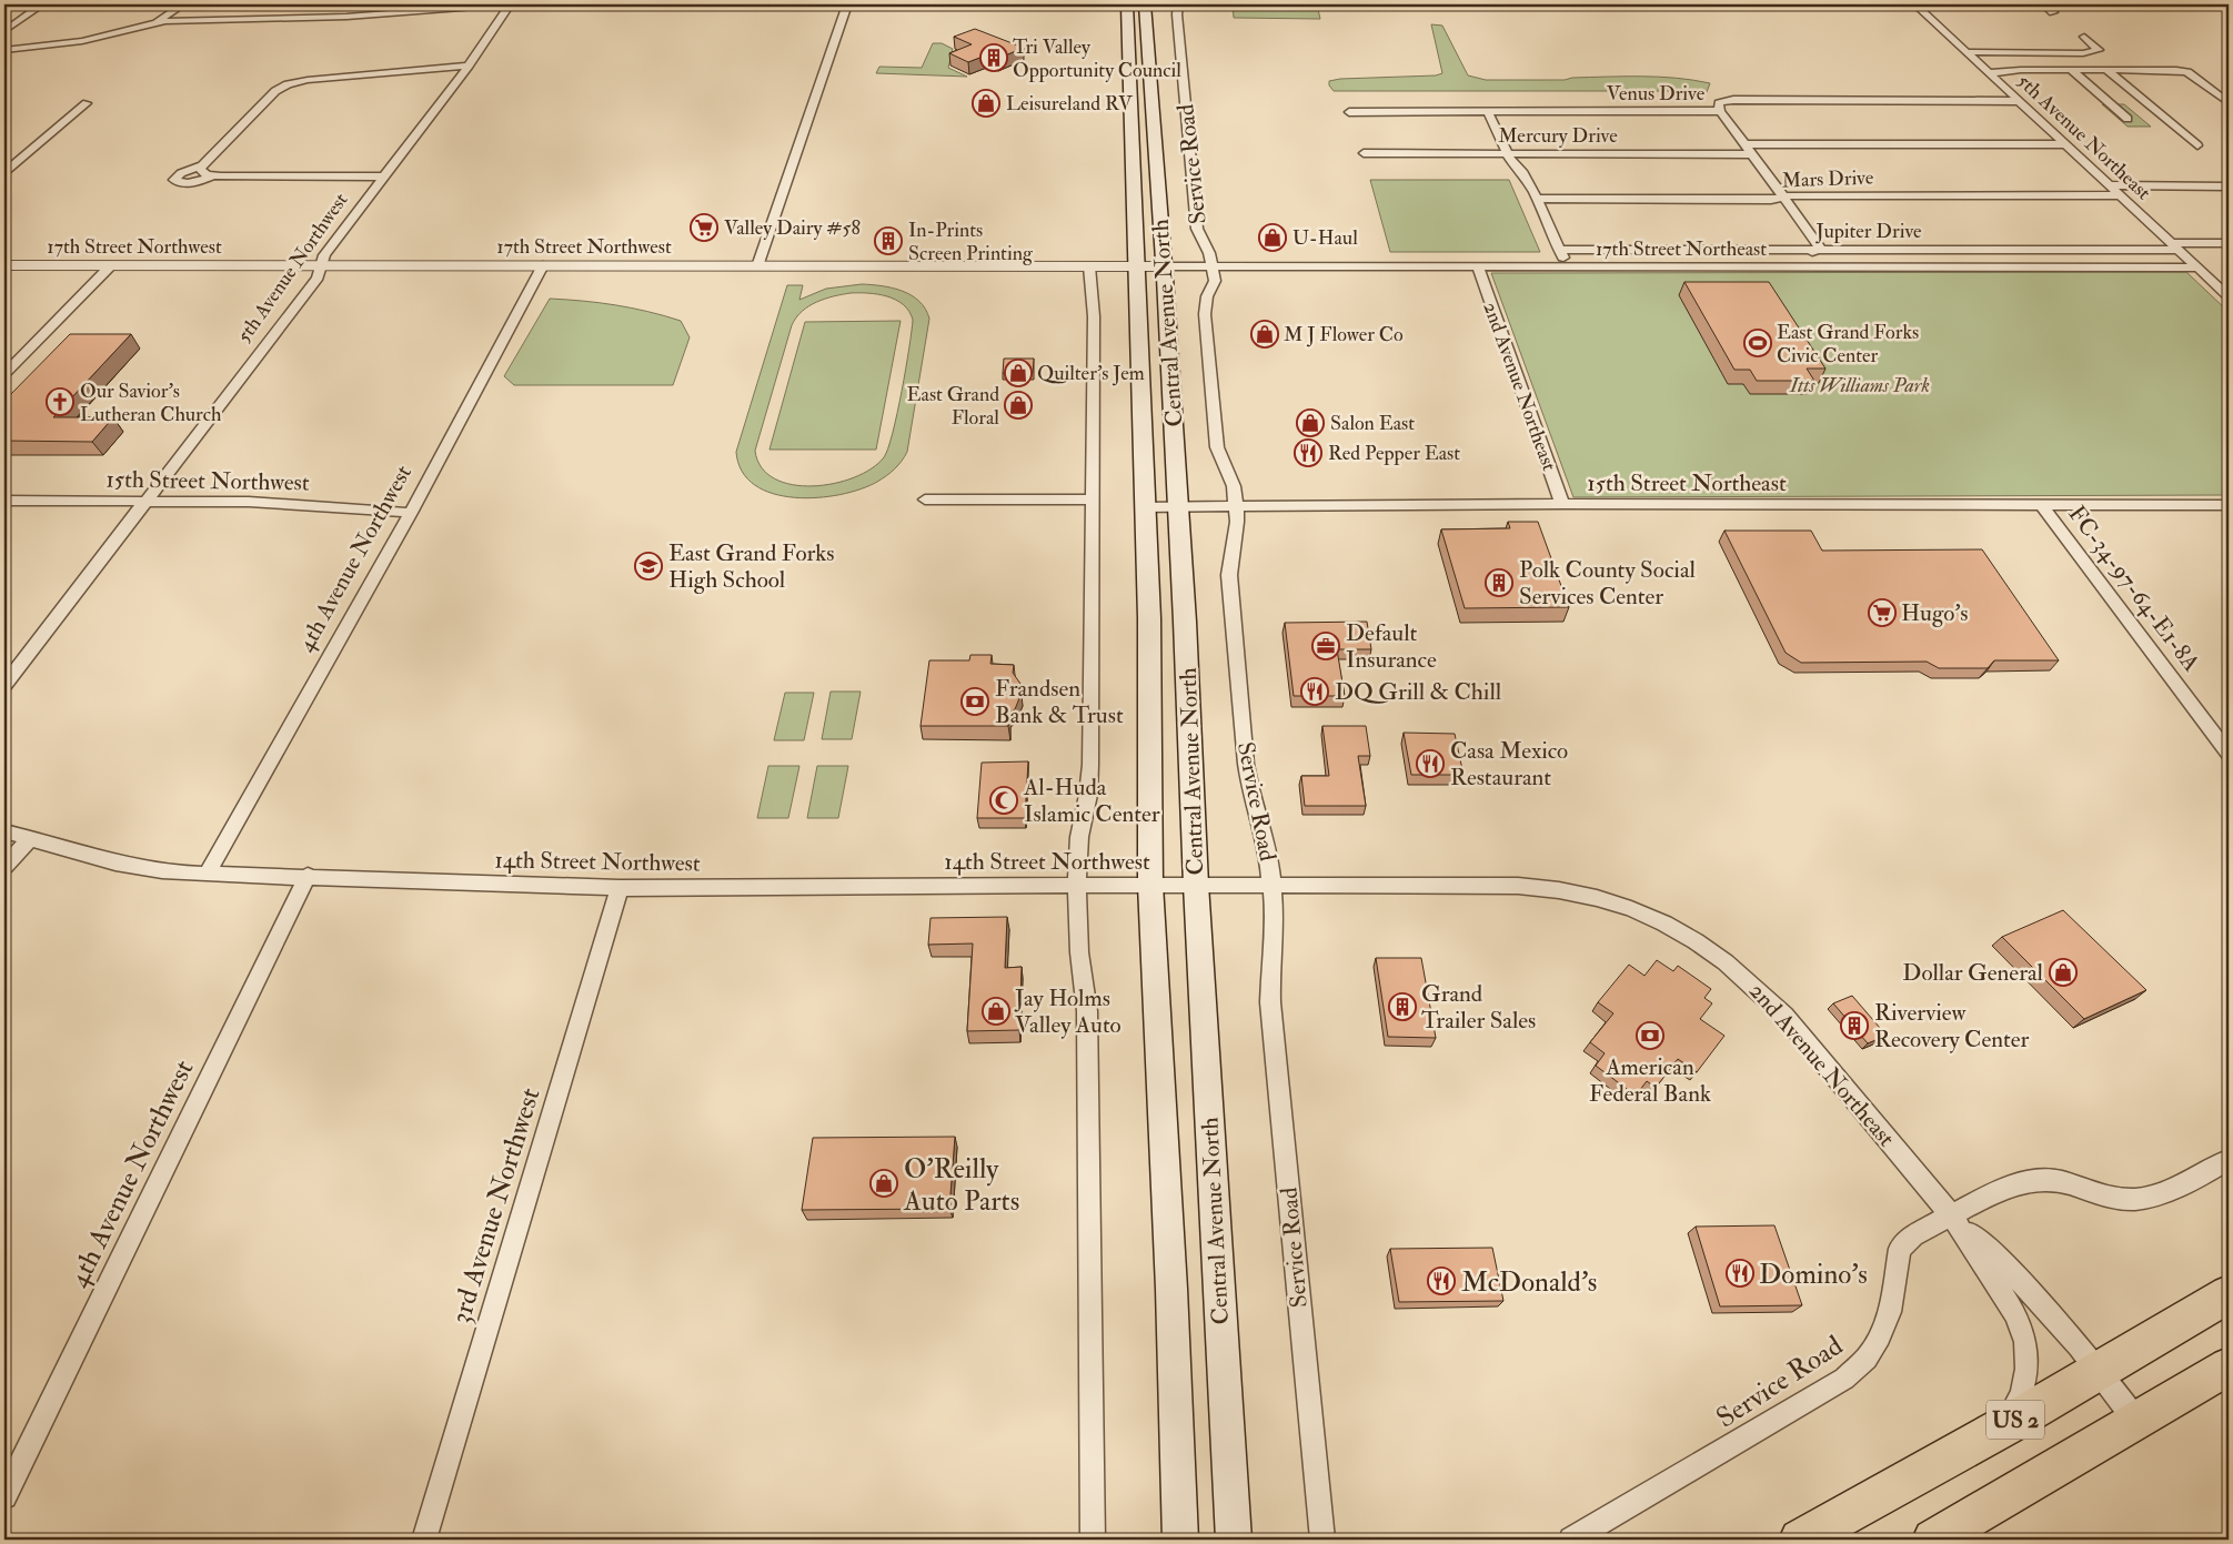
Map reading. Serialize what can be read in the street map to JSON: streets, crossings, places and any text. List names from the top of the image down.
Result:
{
  "streets": {
    "highway": ["US 2"],
    "main road": ["Central Avenue North"],
    "street": [
      "Venus Drive",
      "Mercury Drive",
      "5th Avenue Northeast",
      "Service Road",
      "Mars Drive",
      "Jupiter Drive",
      "17th Street Northwest",
      "17th Street Northeast",
      "5th Avenue Northwest",
      "2nd Avenue Northeast",
      "15th Street Northwest",
      "15th Street Northeast",
      "4th Avenue Northwest",
      "FC-34-97-64-E1-8A",
      "14th Street Northwest",
      "3rd Avenue Northwest"
    ]
  },
  "crossings": [
    ["Venus Drive", "5th Avenue Northeast"],
    ["Mercury Drive", "5th Avenue Northeast"],
    ["5th Avenue Northeast", "Mars Drive"],
    ["5th Avenue Northeast", "Jupiter Drive"],
    ["5th Avenue Northeast", "17th Street Northeast"],
    ["Service Road", "17th Street Northeast"],
    ["Service Road", "2nd Avenue Northeast"],
    ["Service Road", "15th Street Northeast"],
    ["Service Road", "14th Street Northwest"],
    ["17th Street Northwest", "17th Street Northeast"],
    ["17th Street Northwest", "5th Avenue Northwest"],
    ["17th Street Northwest", "Central Avenue North"],
    ["17th Street Northwest", "4th Avenue Northwest"],
    ["17th Street Northeast", "Central Avenue North"],
    ["17th Street Northeast", "2nd Avenue Northeast"],
    ["5th Avenue Northwest", "15th Street Northwest"],
    ["Central Avenue North", "15th Street Northeast"],
    ["Central Avenue North", "14th Street Northwest"],
    ["2nd Avenue Northeast", "15th Street Northeast"],
    ["2nd Avenue Northeast", "14th Street Northwest"],
    ["2nd Avenue Northeast", "US 2"],
    ["15th Street Northwest", "4th Avenue Northwest"],
    ["15th Street Northeast", "FC-34-97-64-E1-8A"],
    ["4th Avenue Northwest", "14th Street Northwest"],
    ["14th Street Northwest", "3rd Avenue Northwest"]
  ],
  "parks": ["Itts Williams Park"],
  "places": {
    "building": [
      "Tri Valley Opportunity Council",
      "In-Prints Screen Printing",
      "Polk County Social Services Center",
      "Grand Trailer Sales",
      "Riverview Recovery Center"
    ],
    "shop": [
      "Leisureland RV",
      "U-Haul",
      "M J Flower Co",
      "Quilter's Jem",
      "East Grand Floral",
      "Salon East",
      "Dollar General",
      "Jay Holms Valley Auto",
      "O'Reilly Auto Parts"
    ],
    "supermarket": ["Valley Dairy #58", "Hugo's"],
    "sports": ["East Grand Forks Civic Center"],
    "church": ["Our Savior's Lutheran Church"],
    "restaurant": [
      "Red Pepper East",
      "DQ Grill & Chill",
      "Casa Mexico Restaurant",
      "Domino's",
      "McDonald's"
    ],
    "school or university": ["East Grand Forks High School"],
    "office": ["Default Insurance"],
    "bank": ["Frandsen Bank & Trust", "American Federal Bank"],
    "mosque": ["Al-Huda Islamic Center"]
  }
}
